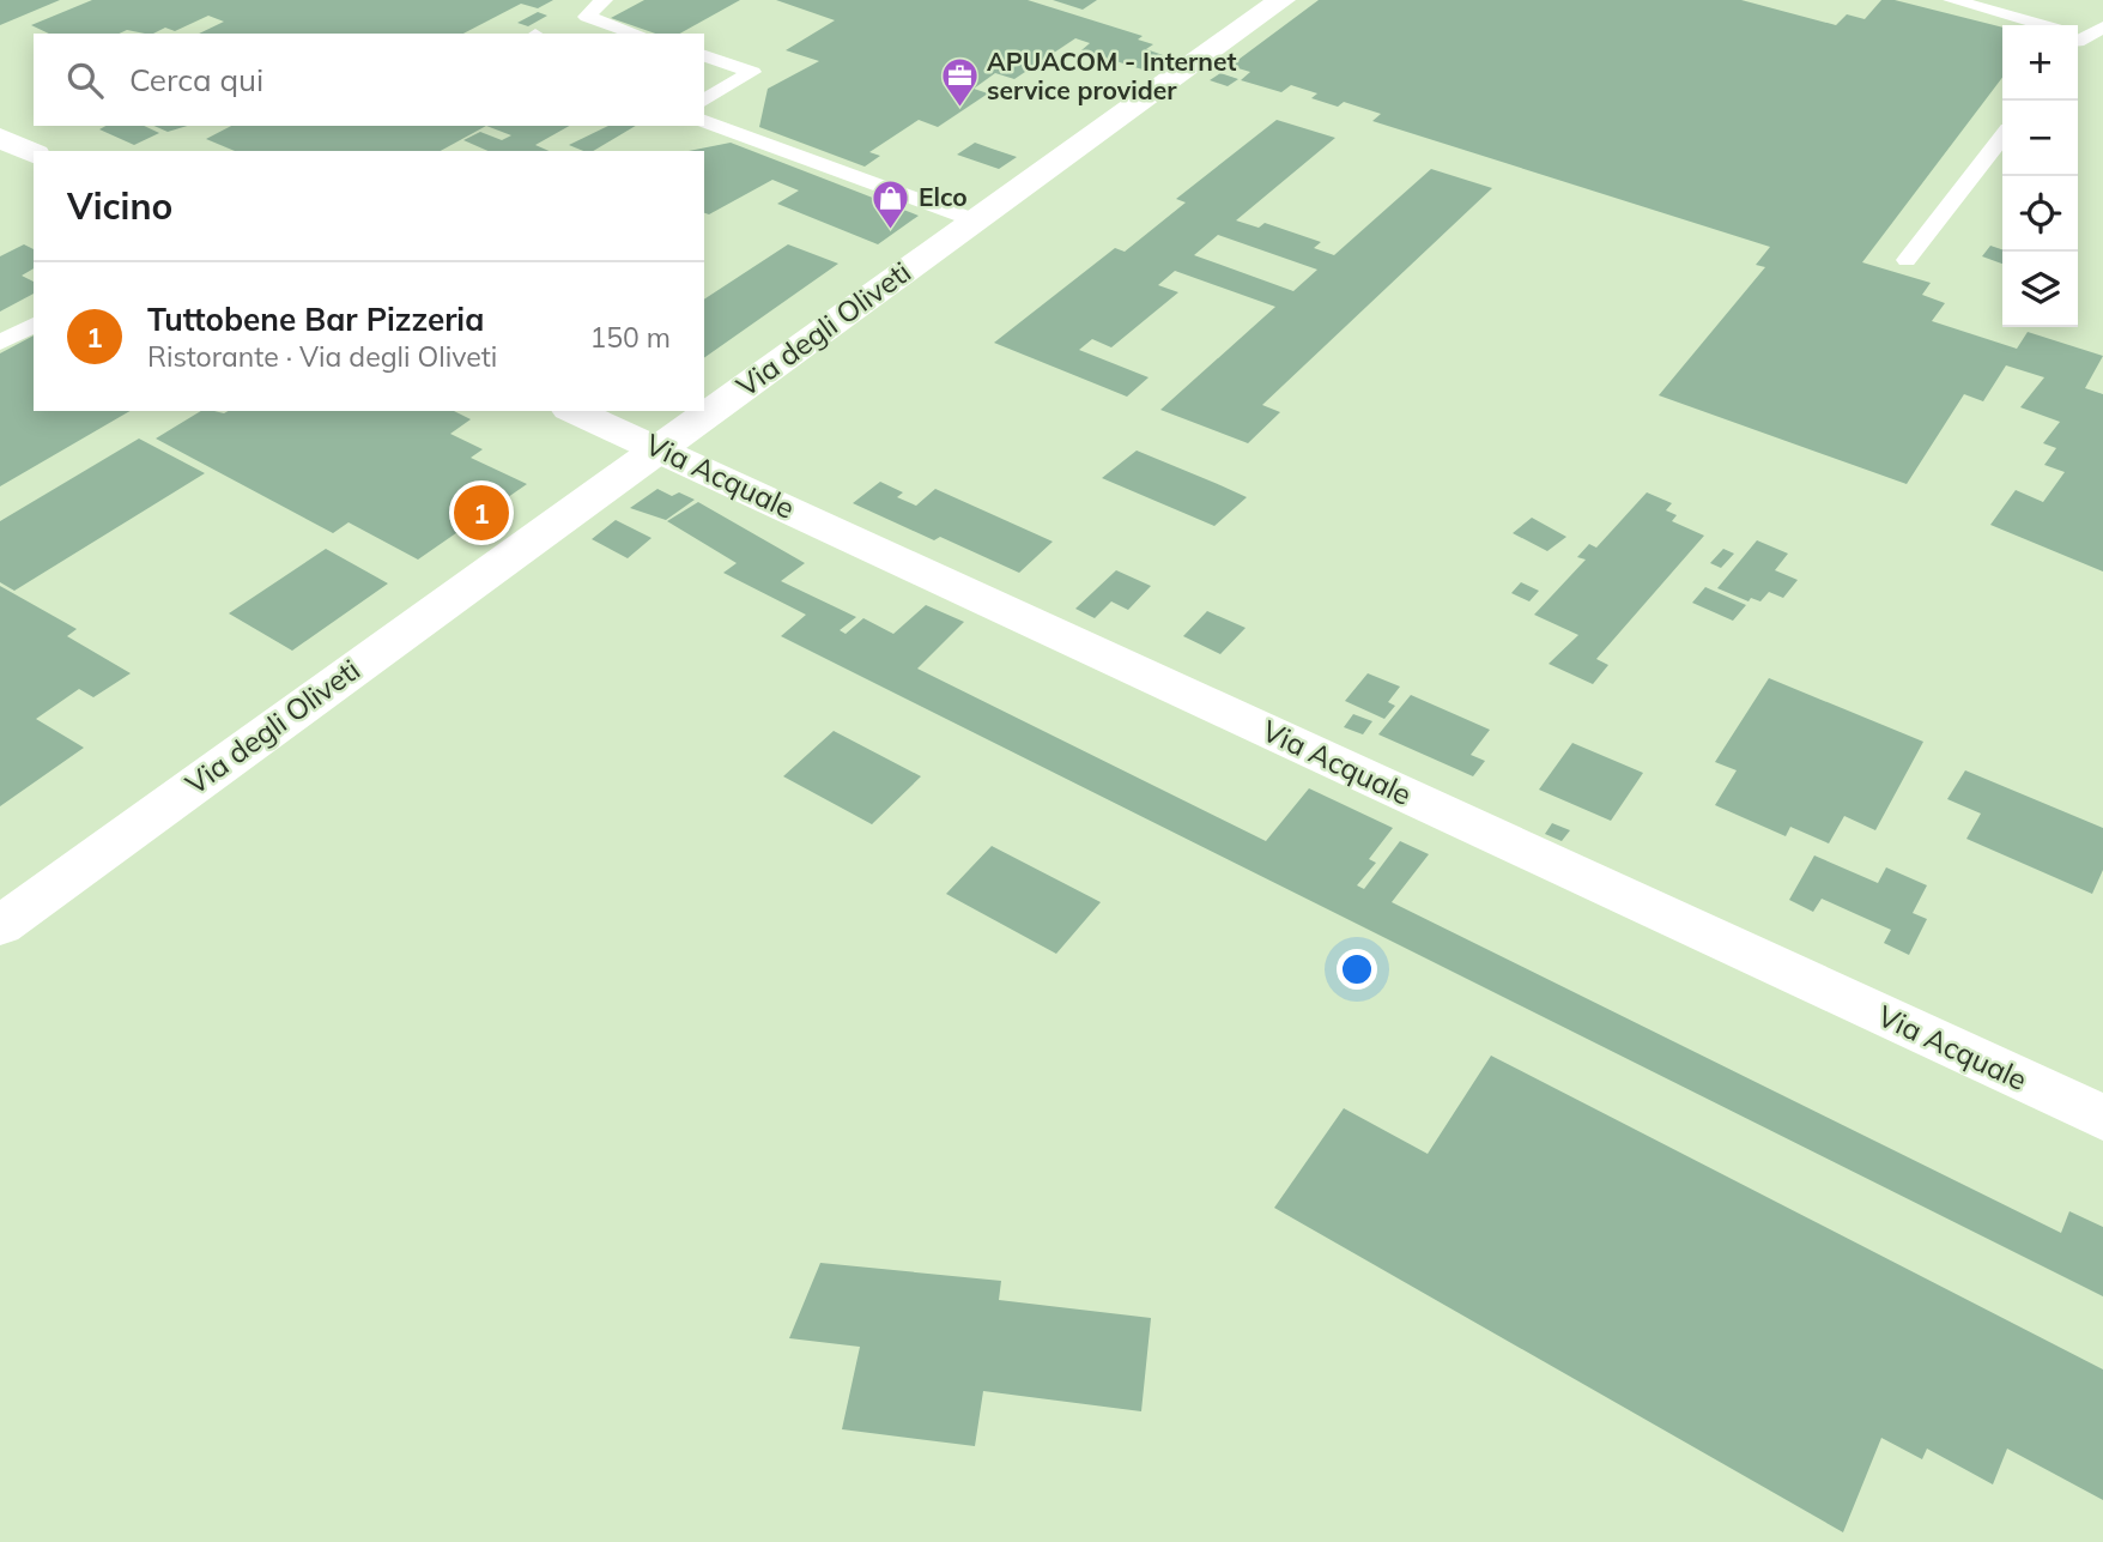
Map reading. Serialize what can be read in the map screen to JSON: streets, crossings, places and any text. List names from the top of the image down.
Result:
{
  "streets": {
    "main road": ["Via degli Oliveti", "Via Acquale"]
  },
  "crossings": [
    ["Via degli Oliveti", "Via Acquale"]
  ],
  "places": {
    "office": ["APUACOM - Internet service provider"],
    "shop": ["Elco"]
  },
  "page": {
    "map_buttons": ["+", "−"],
    "search": "Cerca qui",
    "heading": "Vicino",
    "list": [
      {
        "mark": "1",
        "name": "Tuttobene Bar Pizzeria",
        "note": "Ristorante · Via degli Oliveti",
        "value": "150 m"
      }
    ],
    "pins": "1"
  }
}
